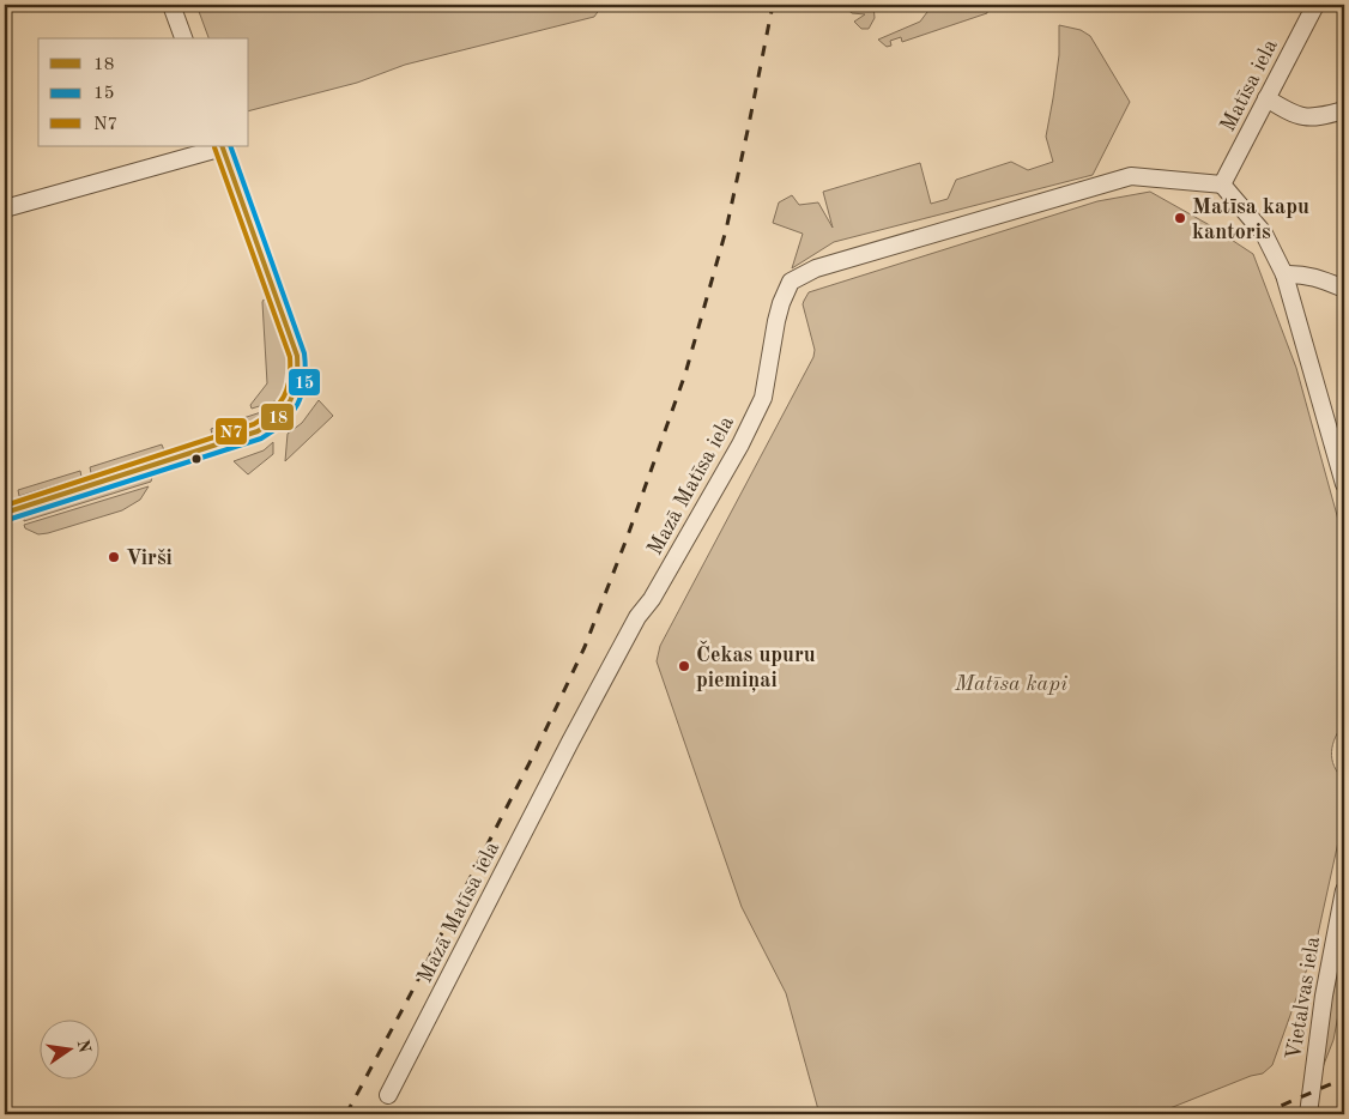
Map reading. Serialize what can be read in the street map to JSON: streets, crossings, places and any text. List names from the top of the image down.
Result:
{
  "streets": {
    "street": ["Matīsa iela", "Mazā Matīsa iela", "Vietalvas iela"]
  },
  "crossings": [
    ["Matīsa iela", "Mazā Matīsa iela"]
  ],
  "parks": ["Matīsa kapi"],
  "places": ["Matīsa kapu kantoris", "Virši", "Čekas upuru piemiņai"],
  "lines": ["transit line 18", "transit line 15", "transit line N7"],
  "legend": ["18", "15", "N7"],
  "north": "right"
}
